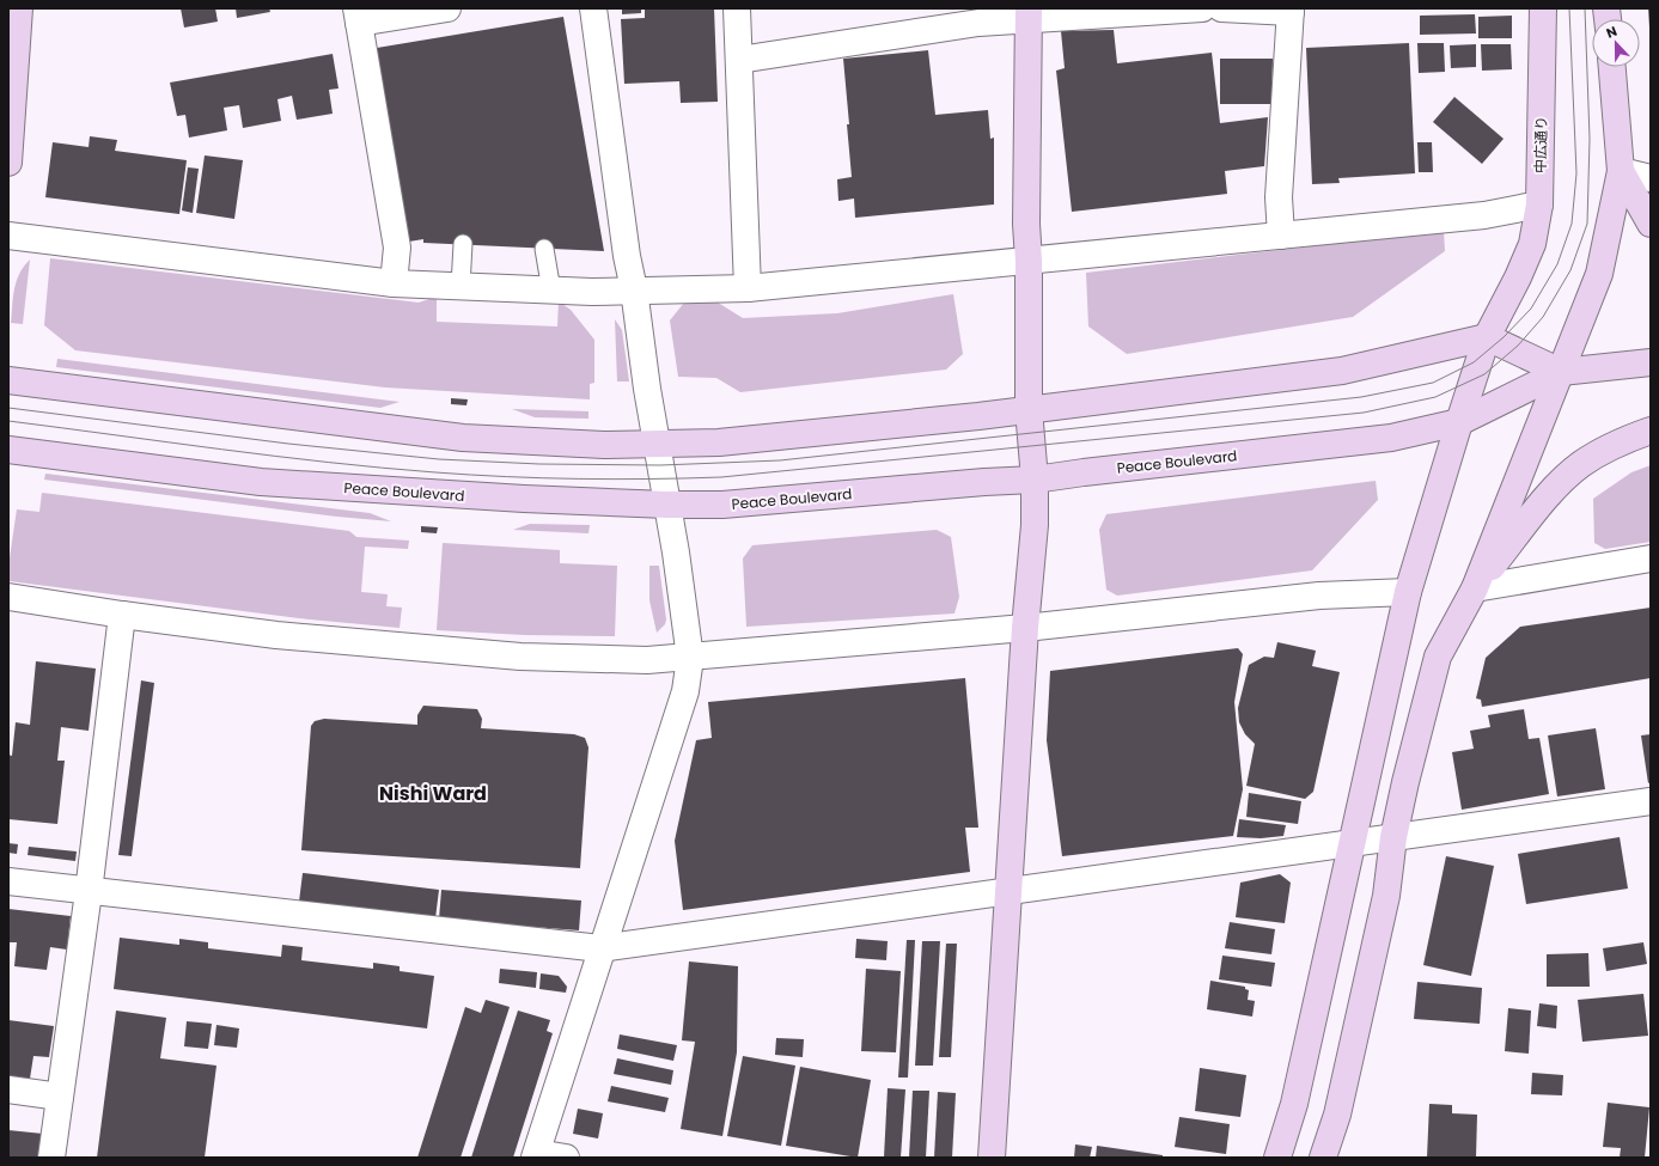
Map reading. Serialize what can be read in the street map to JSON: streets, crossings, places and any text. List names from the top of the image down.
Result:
{
  "streets": {
    "street": ["中広通り", "Peace Boulevard"]
  },
  "crossings": [
    ["中広通り", "Peace Boulevard"]
  ],
  "districts": ["Nishi Ward"],
  "north": "top"
}
